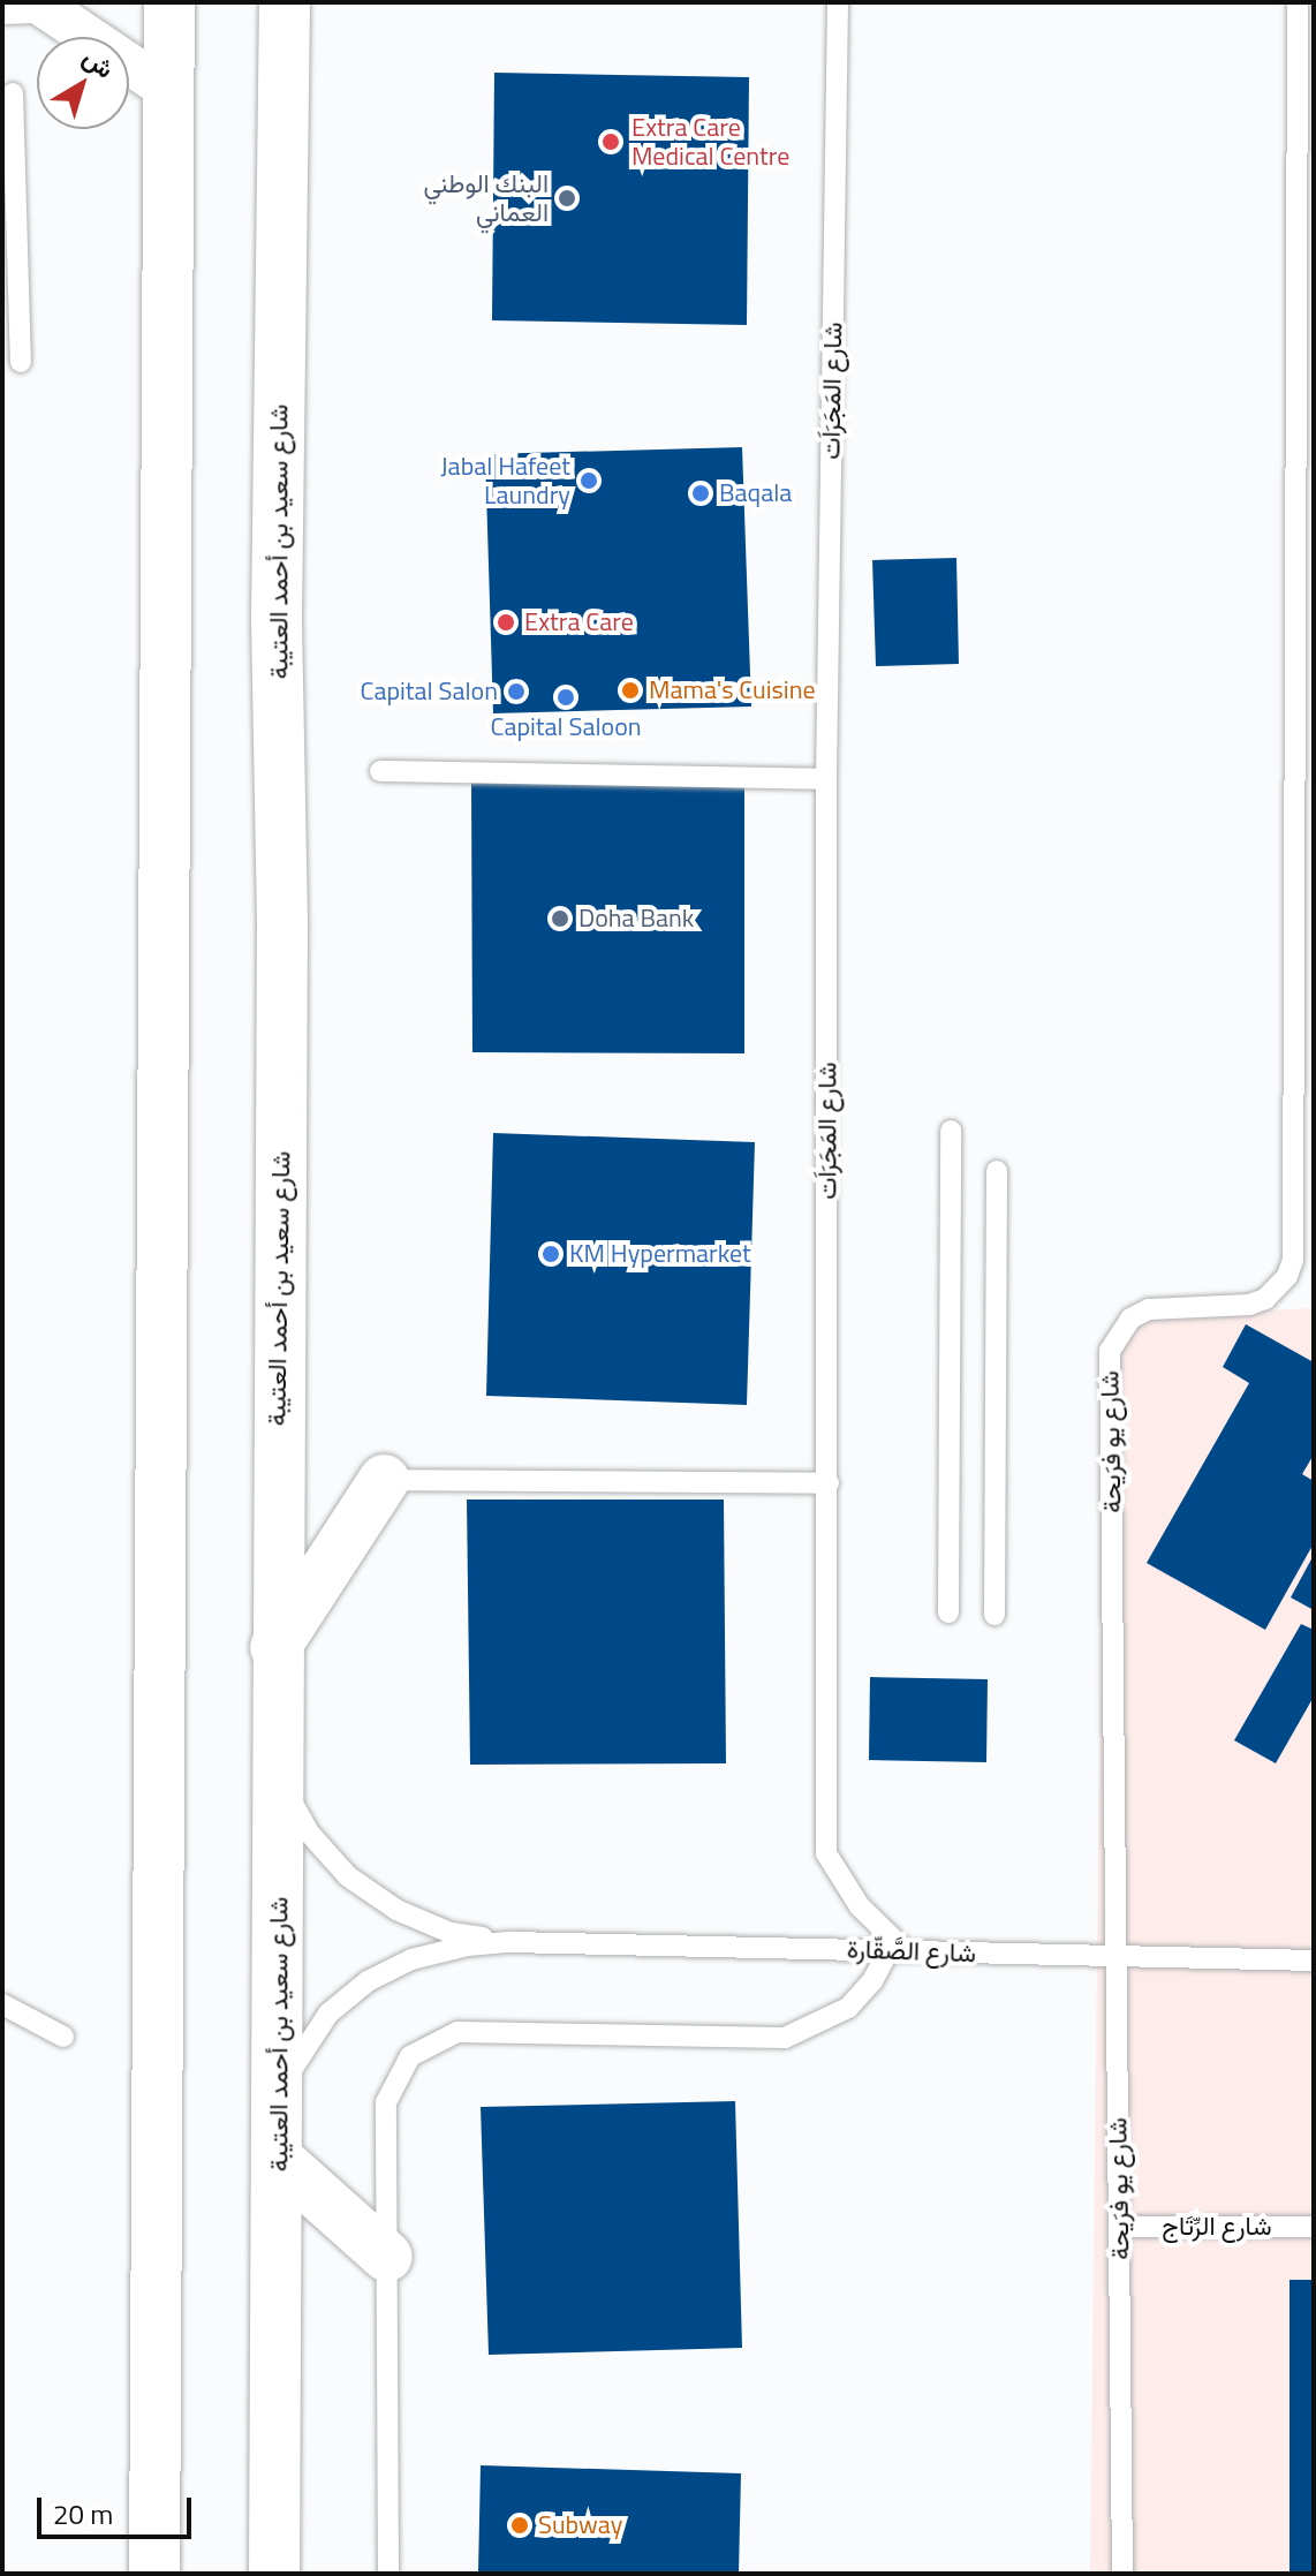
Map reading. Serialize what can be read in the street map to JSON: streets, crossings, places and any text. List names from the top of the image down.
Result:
{
  "streets": {
    "main road": ["شارع سعيد بن أحمد العتيبة"],
    "lane": [
      "شارع المَجَرَاَت",
      "شارع يو فرَيحة",
      "شارع الصَّقّارة",
      "شارع الرِّتَاج"
    ]
  },
  "crossings": [
    ["شارع المَجَرَاَت", "شارع الصَّقّارة"],
    ["شارع سعيد بن أحمد العتيبة", "شارع الصَّقّارة"],
    ["شارع يو فرَيحة", "شارع الصَّقّارة"],
    ["شارع يو فرَيحة", "شارع الرِّتَاج"]
  ],
  "places": [
    "Extra Care Medical Centre",
    "البنك الوطني العماني",
    "Jabal Hafeet Laundry",
    "Baqala",
    "Extra Care",
    "Mama's Cuisine",
    "Capital Salon",
    "Capital Saloon",
    "Doha Bank",
    "KM Hypermarket",
    "Subway"
  ],
  "scale_bar": "20 m",
  "north": "top right"
}
